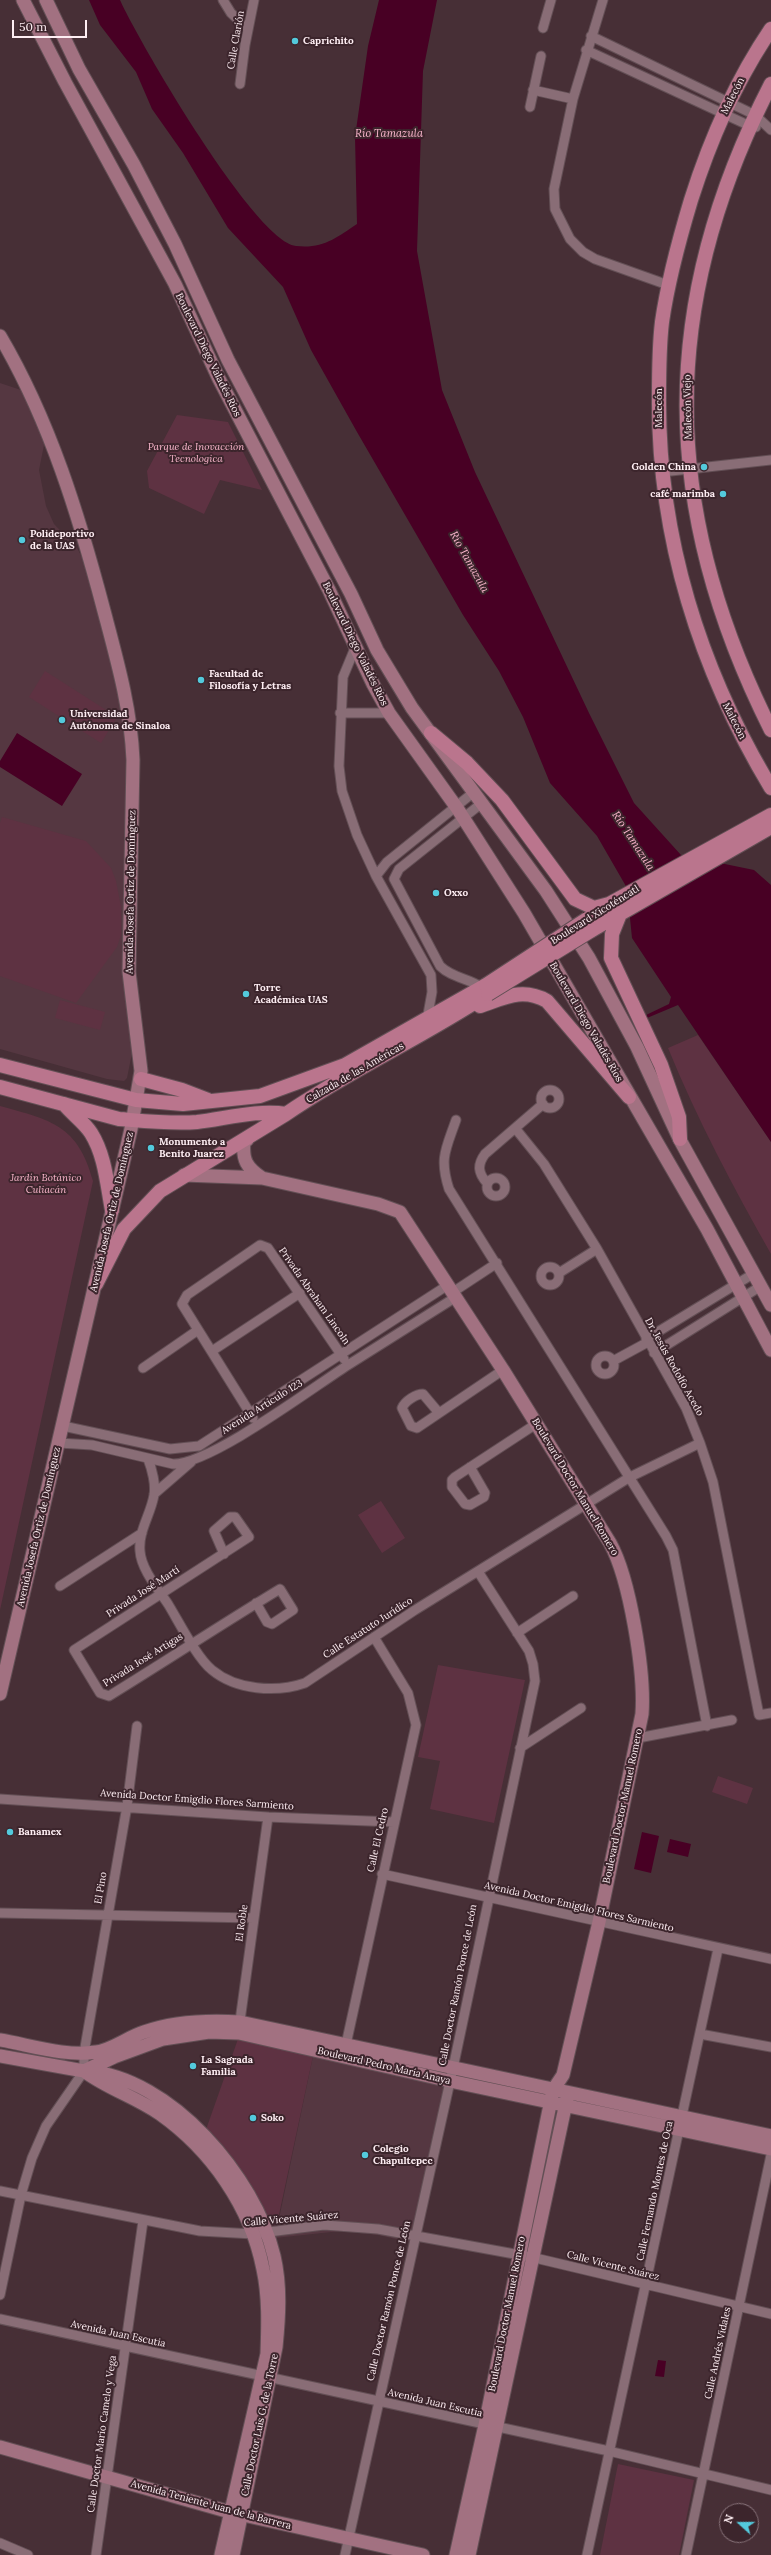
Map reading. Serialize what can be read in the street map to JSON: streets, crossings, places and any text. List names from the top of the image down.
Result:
{
  "streets": {
    "main road": [
      "Malecón",
      "Malecón Viejo",
      "Boulevard Xicoténcatl",
      "Calzada de las Américas"
    ],
    "street": [
      "Calle Clarión",
      "Boulevard Diego Valadés Ríos",
      "Avenida Josefa Ortiz de Domínguez",
      "Privada Abraham Lincoln",
      "Dr. Jesús Rodolfo Acedo",
      "Avenida Artículo 123",
      "Boulevard Doctor Manuel Romero",
      "Privada José Martí",
      "Calle Estatuto Jurídico",
      "Privada José Artigas",
      "Avenida Doctor Emigdio Flores Sarmiento",
      "Calle El Cedro",
      "El Pino",
      "El Roble",
      "Calle Doctor Ramón Ponce de León",
      "Boulevard Pedro María Anaya",
      "Calle Fernando Montes de Oca",
      "Calle Vicente Suárez",
      "Avenida Juan Escutia",
      "Calle Andrés Vidales",
      "Calle Doctor Luis G. de la Torre",
      "Calle Doctor Mario Camelo y Vega",
      "Avenida Teniente Juan de la Barrera"
    ]
  },
  "crossings": [
    ["Avenida Josefa Ortiz de Domínguez", "Calzada de las Américas"],
    ["Avenida Josefa Ortiz de Domínguez", "Avenida Artículo 123"],
    ["Boulevard Xicoténcatl", "Calzada de las Américas"],
    ["Calzada de las Américas", "Boulevard Doctor Manuel Romero"],
    ["Privada Abraham Lincoln", "Avenida Artículo 123"],
    ["Dr. Jesús Rodolfo Acedo", "Calle Estatuto Jurídico"],
    ["Avenida Artículo 123", "Boulevard Doctor Manuel Romero"],
    ["Boulevard Doctor Manuel Romero", "Calle Estatuto Jurídico"],
    ["Boulevard Doctor Manuel Romero", "Avenida Doctor Emigdio Flores Sarmiento"],
    ["Boulevard Doctor Manuel Romero", "Boulevard Pedro María Anaya"],
    ["Boulevard Doctor Manuel Romero", "Calle Vicente Suárez"],
    ["Boulevard Doctor Manuel Romero", "Avenida Juan Escutia"],
    ["Privada José Martí", "Calle Estatuto Jurídico"],
    ["Privada José Martí", "Privada José Artigas"],
    ["Calle Estatuto Jurídico", "Privada José Artigas"],
    ["Calle Estatuto Jurídico", "Calle El Cedro"],
    ["Calle Estatuto Jurídico", "Calle Doctor Ramón Ponce de León"],
    ["Avenida Doctor Emigdio Flores Sarmiento", "Calle El Cedro"],
    ["Avenida Doctor Emigdio Flores Sarmiento", "El Pino"],
    ["Avenida Doctor Emigdio Flores Sarmiento", "El Roble"],
    ["Avenida Doctor Emigdio Flores Sarmiento", "Calle Doctor Ramón Ponce de León"],
    ["Avenida Doctor Emigdio Flores Sarmiento", "Calle Fernando Montes de Oca"],
    ["Calle El Cedro", "Boulevard Pedro María Anaya"],
    ["El Pino", "Boulevard Pedro María Anaya"],
    ["El Pino", "Calle Doctor Luis G. de la Torre"],
    ["El Roble", "Boulevard Pedro María Anaya"],
    ["Calle Doctor Ramón Ponce de León", "Boulevard Pedro María Anaya"],
    ["Calle Doctor Ramón Ponce de León", "Calle Vicente Suárez"],
    ["Calle Doctor Ramón Ponce de León", "Avenida Juan Escutia"],
    ["Calle Doctor Ramón Ponce de León", "Avenida Teniente Juan de la Barrera"],
    ["Boulevard Pedro María Anaya", "Calle Fernando Montes de Oca"],
    ["Boulevard Pedro María Anaya", "Calle Doctor Luis G. de la Torre"],
    ["Calle Fernando Montes de Oca", "Calle Vicente Suárez"],
    ["Calle Fernando Montes de Oca", "Avenida Juan Escutia"],
    ["Calle Vicente Suárez", "Calle Andrés Vidales"],
    ["Calle Vicente Suárez", "Calle Doctor Luis G. de la Torre"],
    ["Calle Vicente Suárez", "Calle Doctor Mario Camelo y Vega"],
    ["Avenida Juan Escutia", "Calle Andrés Vidales"],
    ["Avenida Juan Escutia", "Calle Doctor Luis G. de la Torre"],
    ["Avenida Juan Escutia", "Calle Doctor Mario Camelo y Vega"],
    ["Calle Doctor Luis G. de la Torre", "Avenida Teniente Juan de la Barrera"],
    ["Calle Doctor Mario Camelo y Vega", "Avenida Teniente Juan de la Barrera"]
  ],
  "water": ["Río Tamazula"],
  "parks": ["Parque de Inovacción Tecnologica", "Jardín Botánico Culiacán"],
  "places": [
    "Caprichito",
    "Golden China",
    "café marimba",
    "Polideportivo de la UAS",
    "Facultad de Filosofía y Letras",
    "Universidad Autónoma de Sinaloa",
    "Oxxo",
    "Torre Académica UAS",
    "Monumento a Benito Juarez",
    "Banamex",
    "La Sagrada Familia",
    "Soko",
    "Colegio Chapultepec"
  ],
  "scale_bar": "50 m",
  "north": "left"
}
